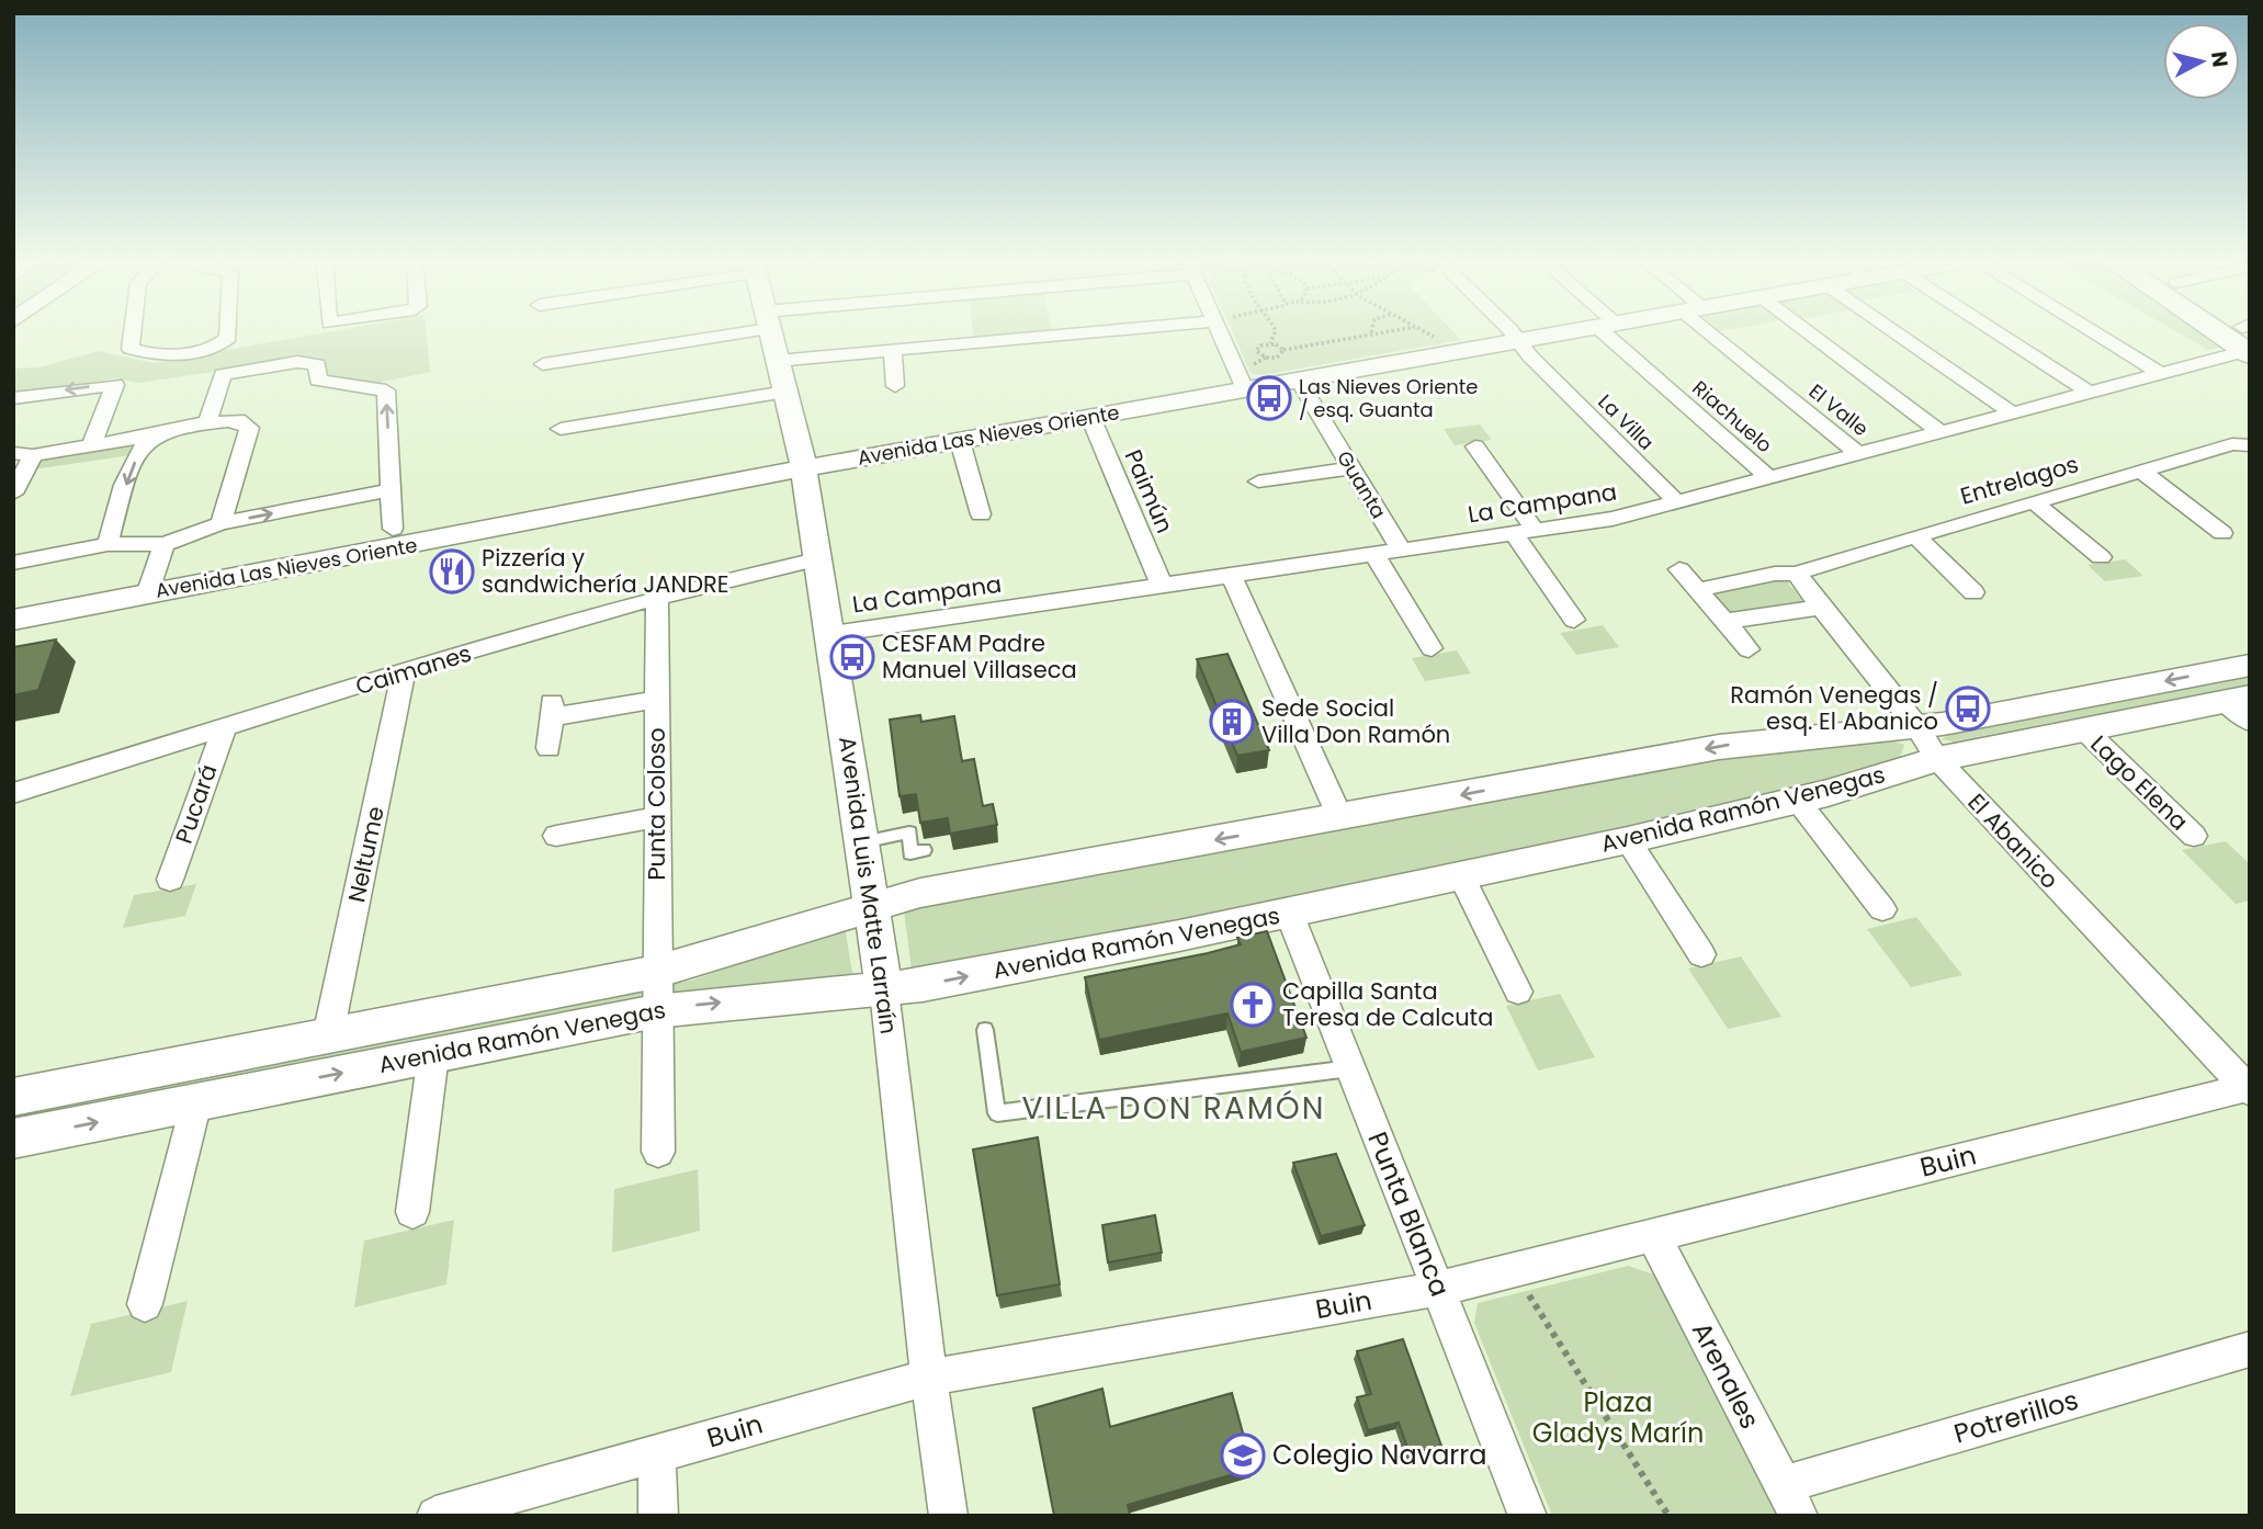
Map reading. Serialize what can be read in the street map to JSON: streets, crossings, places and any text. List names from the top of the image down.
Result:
{
  "streets": {
    "street": [
      "El Valle",
      "Riachuelo",
      "La Villa",
      "Avenida Las Nieves Oriente",
      "Entrelagos",
      "Guanta",
      "Paimún",
      "La Campana",
      "Caimanes",
      "Lago Elena",
      "Pucará",
      "Punta Coloso",
      "Avenida Ramón Venegas",
      "El Abanico",
      "Neltume",
      "Avenida Luis Matte Larraín",
      "Buin",
      "Punta Blanca",
      "Arenales",
      "Potrerillos"
    ]
  },
  "crossings": [
    ["El Valle", "La Campana"],
    ["Riachuelo", "La Campana"],
    ["La Villa", "Avenida Las Nieves Oriente"],
    ["La Villa", "La Campana"],
    ["Avenida Las Nieves Oriente", "Guanta"],
    ["Avenida Las Nieves Oriente", "Paimún"],
    ["Avenida Las Nieves Oriente", "Avenida Luis Matte Larraín"],
    ["Entrelagos", "El Abanico"],
    ["Guanta", "La Campana"],
    ["Paimún", "La Campana"],
    ["La Campana", "Avenida Luis Matte Larraín"],
    ["Caimanes", "Pucará"],
    ["Caimanes", "Punta Coloso"],
    ["Caimanes", "Neltume"],
    ["Caimanes", "Avenida Luis Matte Larraín"],
    ["Lago Elena", "Avenida Ramón Venegas"],
    ["Punta Coloso", "Avenida Ramón Venegas"],
    ["Avenida Ramón Venegas", "El Abanico"],
    ["Avenida Ramón Venegas", "Neltume"],
    ["Avenida Ramón Venegas", "Avenida Luis Matte Larraín"],
    ["Avenida Ramón Venegas", "Punta Blanca"],
    ["El Abanico", "Buin"],
    ["Avenida Luis Matte Larraín", "Buin"],
    ["Buin", "Punta Blanca"],
    ["Buin", "Arenales"],
    ["Arenales", "Potrerillos"]
  ],
  "districts": ["VILLA DON RAMÓN"],
  "parks": ["Plaza Gladys Marín"],
  "places": {
    "bus stop": ["Las Nieves Oriente / esq. Guanta", "CESFAM Padre Manuel Villaseca", "Ramón Venegas / esq. El Abanico"],
    "restaurant": ["Pizzería y sandwichería JANDRE"],
    "building": ["Sede Social Villa Don Ramón"],
    "church": ["Capilla Santa Teresa de Calcuta"],
    "school or university": ["Colegio Navarra"]
  },
  "north": "right"
}
